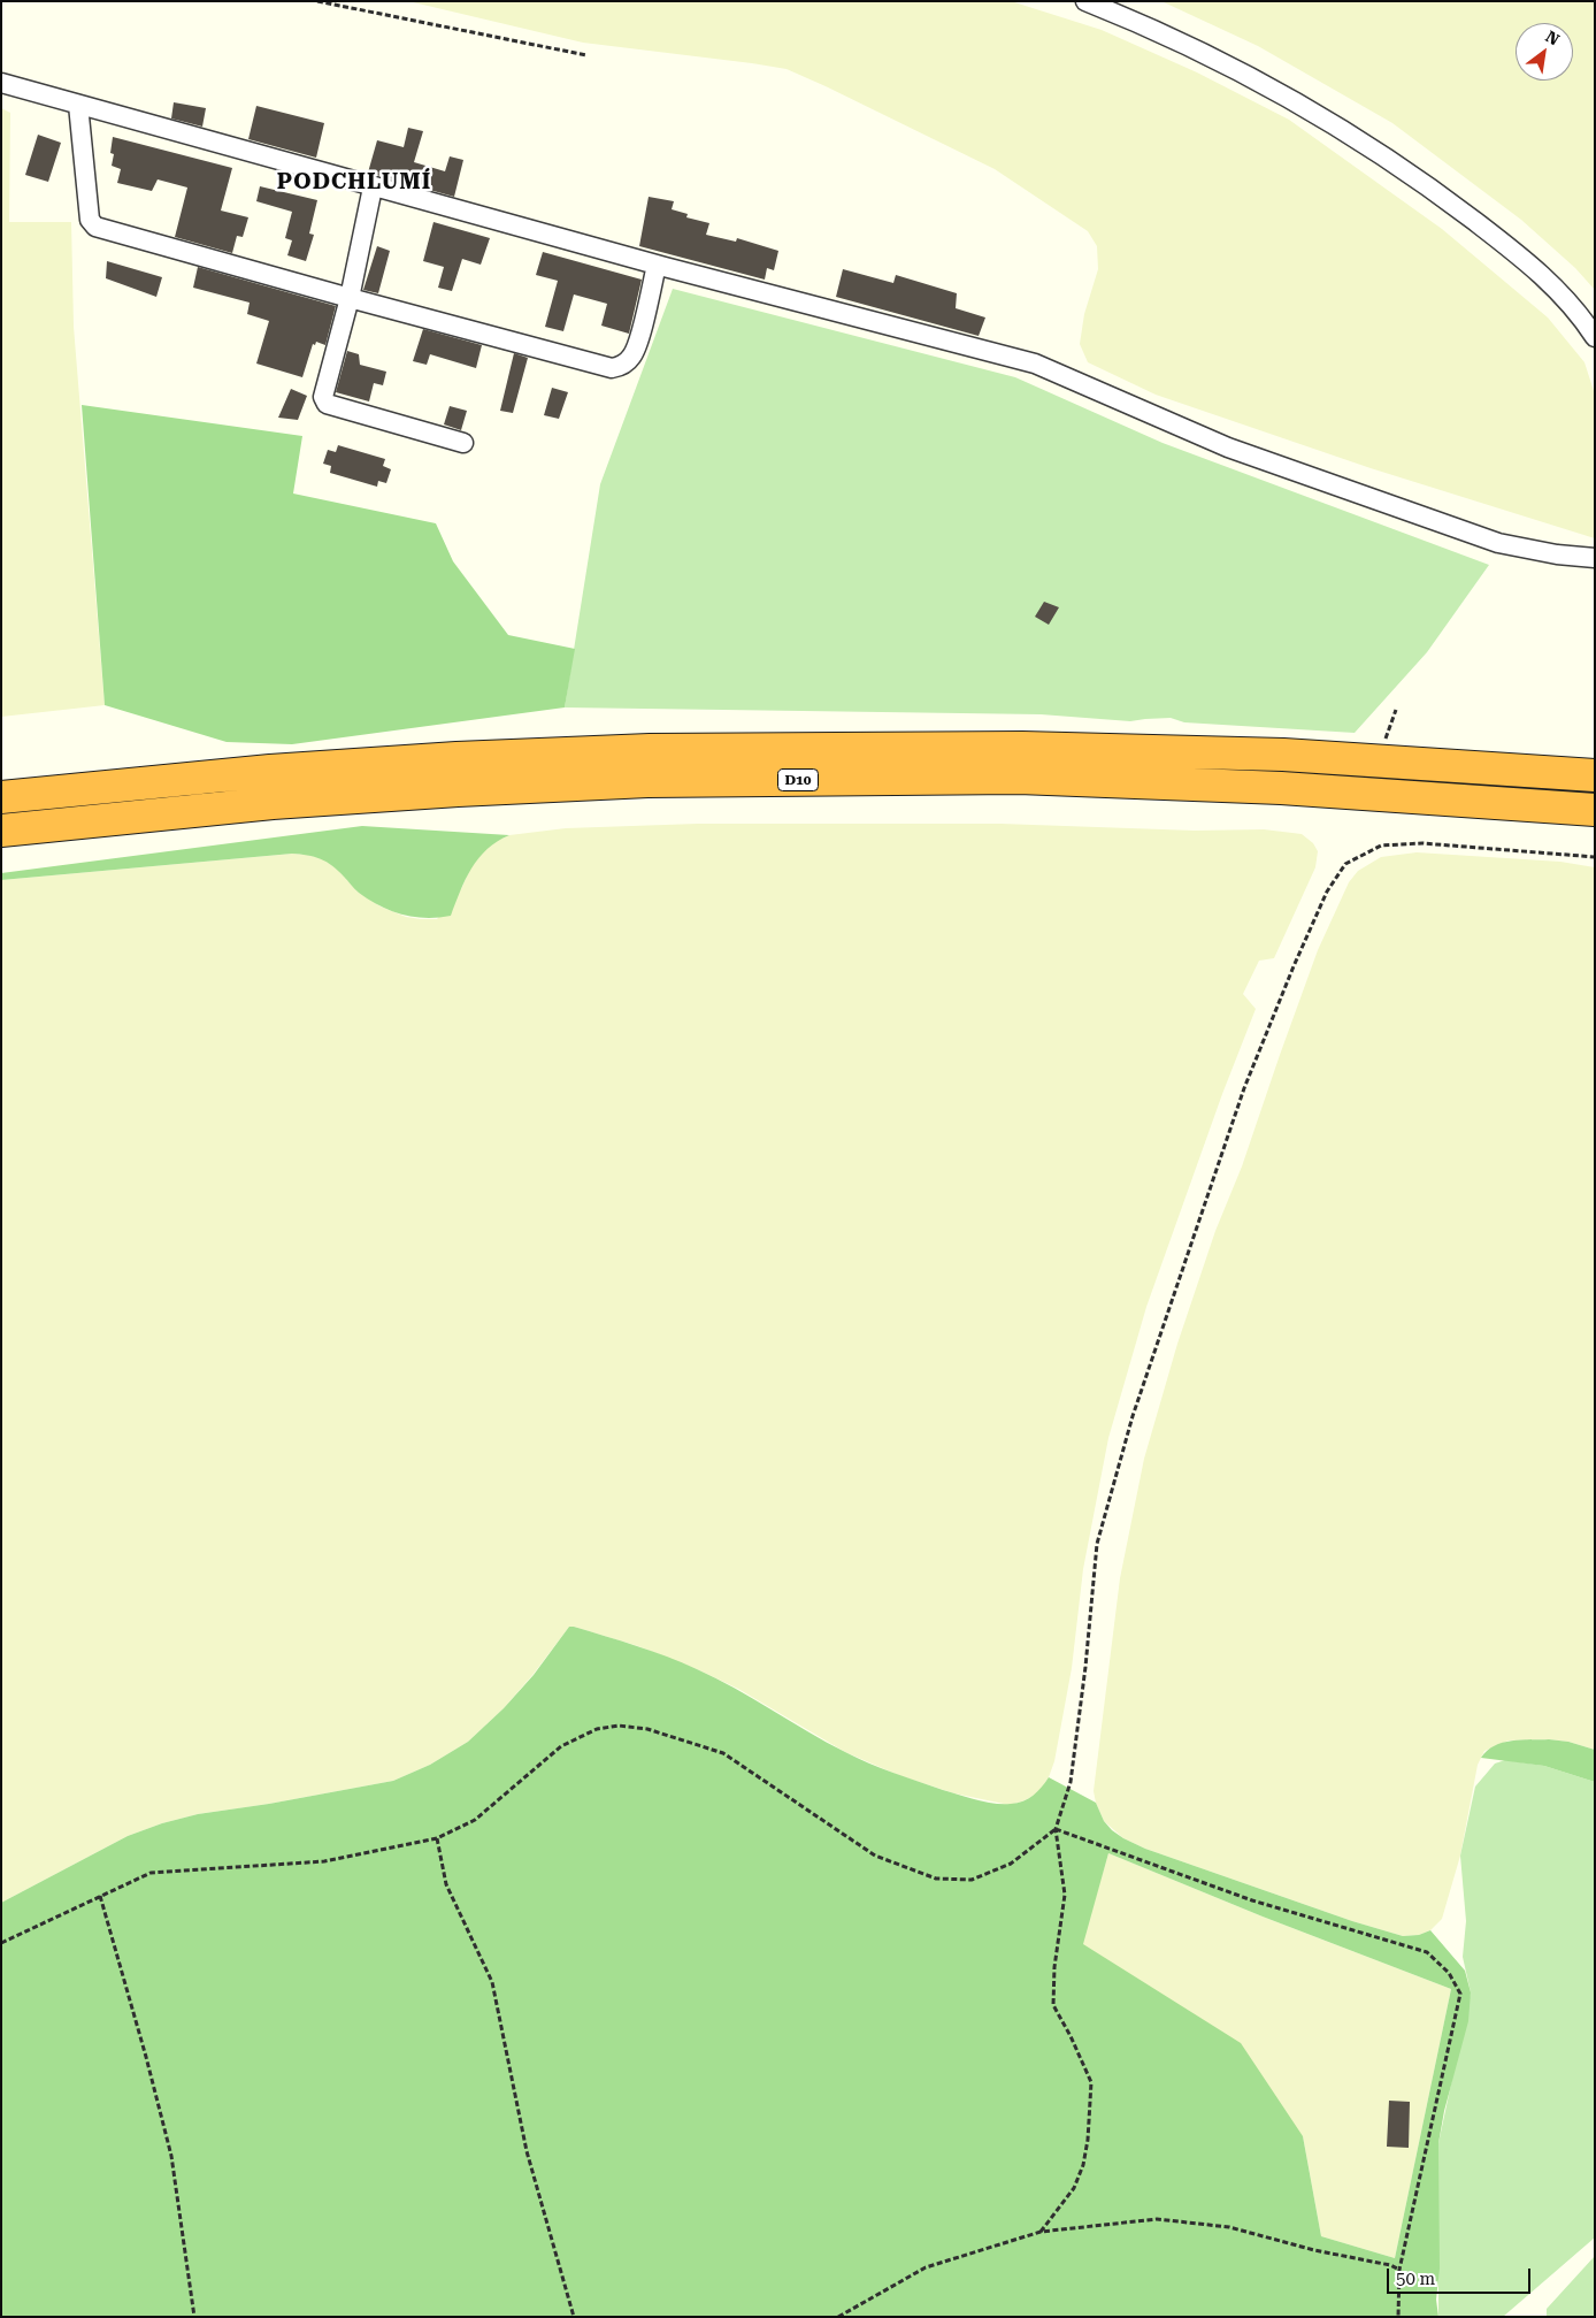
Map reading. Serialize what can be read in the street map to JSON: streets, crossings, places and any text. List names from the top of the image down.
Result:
{
  "streets": {
    "highway": ["D10"]
  },
  "districts": ["PODCHLUMÍ"],
  "scale_bar": "50 m",
  "north": "top right"
}
